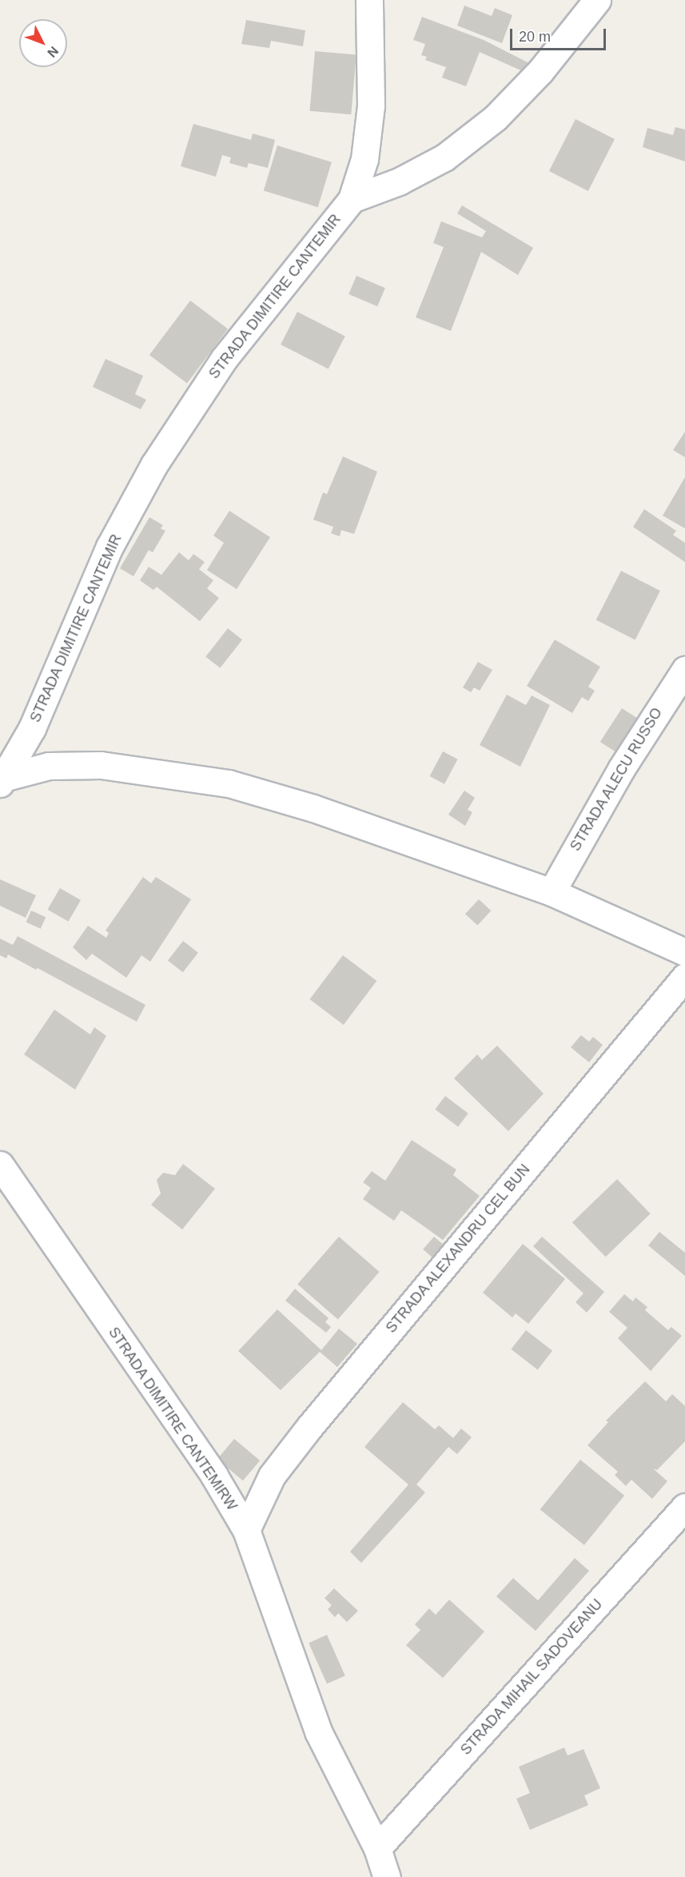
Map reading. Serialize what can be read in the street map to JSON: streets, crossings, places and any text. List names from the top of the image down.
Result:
{
  "streets": {
    "street": [
      "STRADA DIMITIRE CANTEMIR",
      "STRADA ALECU RUSSO",
      "STRADA ALEXANDRU CEL BUN",
      "STRADA DIMITIRE CANTEMIRW",
      "STRADA MIHAIL SADOVEANU"
    ]
  },
  "crossings": [
    ["STRADA ALEXANDRU CEL BUN", "STRADA DIMITIRE CANTEMIRW"],
    ["STRADA DIMITIRE CANTEMIRW", "STRADA MIHAIL SADOVEANU"]
  ],
  "scale_bar": "20 m",
  "north": "bottom right"
}
